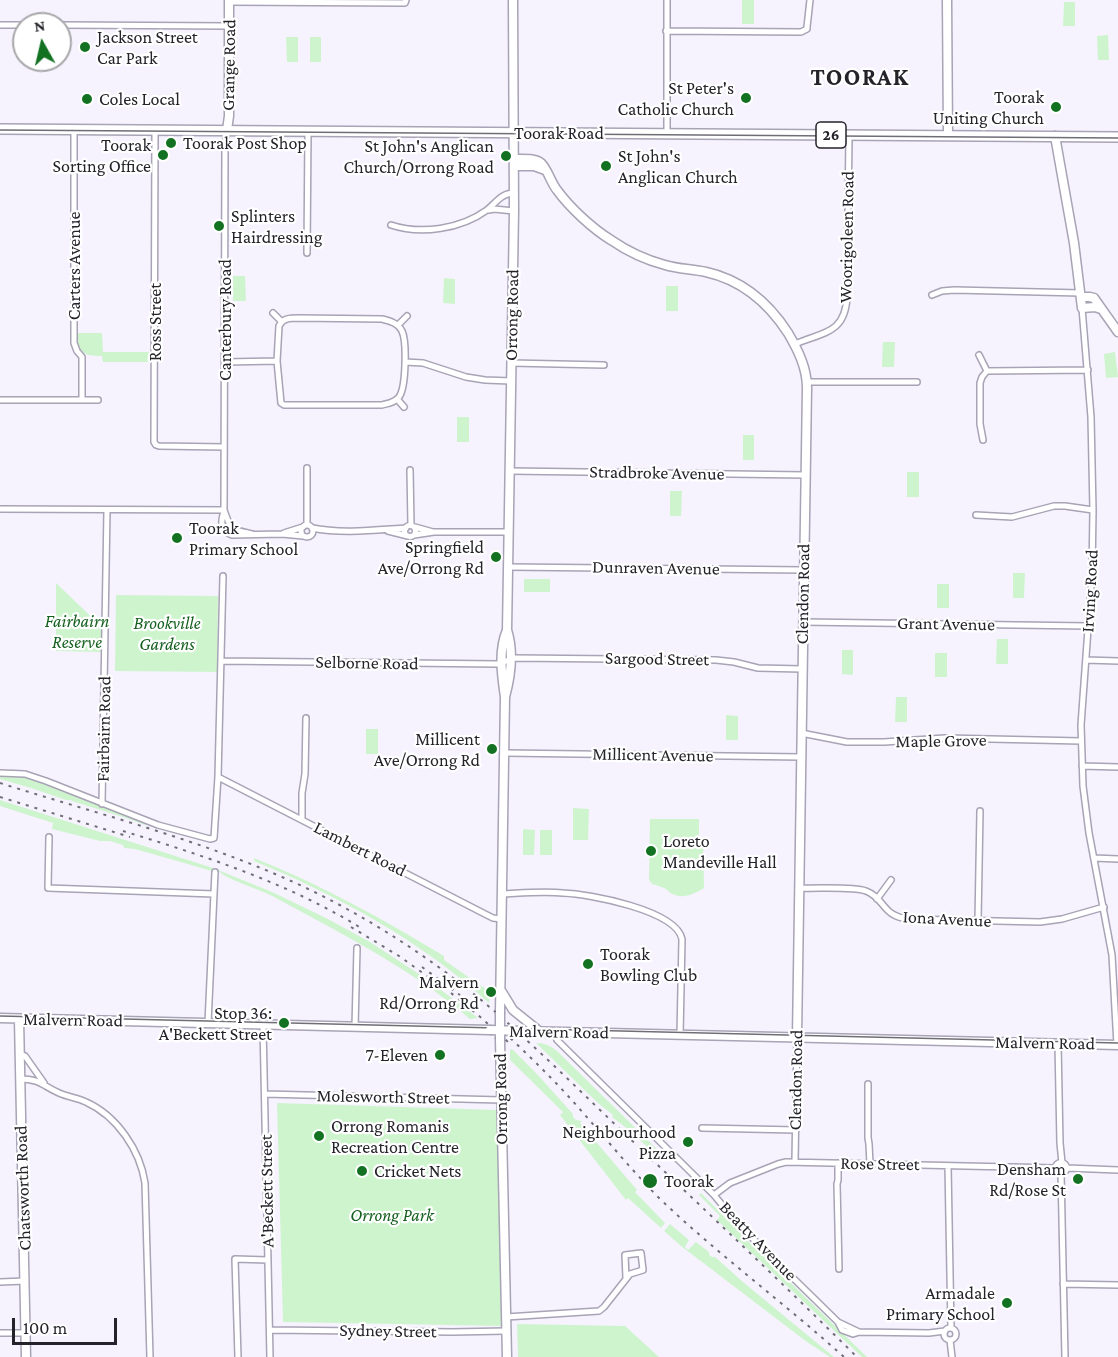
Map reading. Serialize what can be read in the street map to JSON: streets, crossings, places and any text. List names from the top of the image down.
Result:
{
  "streets": {
    "main road": [
      "Grange Road",
      "Toorak Road",
      "26",
      "Orrong Road",
      "Irving Road",
      "Clendon Road",
      "Malvern Road",
      "Chatsworth Road"
    ],
    "street": [
      "Woorigoleen Road",
      "Carters Avenue",
      "Canterbury Road",
      "Ross Street",
      "Stradbroke Avenue",
      "Dunraven Avenue",
      "Grant Avenue",
      "Sargood Street",
      "Selborne Road",
      "Fairbairn Road",
      "Maple Grove",
      "Millicent Avenue",
      "Lambert Road",
      "Iona Avenue",
      "Molesworth Street",
      "Rose Street",
      "A'Beckett Street",
      "Beatty Avenue",
      "Sydney Street"
    ]
  },
  "crossings": [
    ["Grange Road", "Toorak Road"],
    ["Grange Road", "Canterbury Road"],
    ["Toorak Road", "Woorigoleen Road"],
    ["Toorak Road", "Carters Avenue"],
    ["Toorak Road", "Orrong Road"],
    ["Toorak Road", "Canterbury Road"],
    ["Toorak Road", "Ross Street"],
    ["Toorak Road", "Irving Road"],
    ["Woorigoleen Road", "Clendon Road"],
    ["Orrong Road", "Stradbroke Avenue"],
    ["Orrong Road", "Dunraven Avenue"],
    ["Orrong Road", "Clendon Road"],
    ["Orrong Road", "Sargood Street"],
    ["Orrong Road", "Selborne Road"],
    ["Orrong Road", "Millicent Avenue"],
    ["Orrong Road", "Lambert Road"],
    ["Orrong Road", "Malvern Road"],
    ["Orrong Road", "Molesworth Street"],
    ["Orrong Road", "Sydney Street"],
    ["Canterbury Road", "Ross Street"],
    ["Stradbroke Avenue", "Clendon Road"],
    ["Dunraven Avenue", "Clendon Road"],
    ["Irving Road", "Grant Avenue"],
    ["Irving Road", "Maple Grove"],
    ["Irving Road", "Iona Avenue"],
    ["Irving Road", "Malvern Road"],
    ["Clendon Road", "Grant Avenue"],
    ["Clendon Road", "Sargood Street"],
    ["Clendon Road", "Maple Grove"],
    ["Clendon Road", "Millicent Avenue"],
    ["Clendon Road", "Iona Avenue"],
    ["Clendon Road", "Malvern Road"],
    ["Clendon Road", "Rose Street"],
    ["Sargood Street", "Selborne Road"],
    ["Malvern Road", "Chatsworth Road"],
    ["Malvern Road", "A'Beckett Street"],
    ["Malvern Road", "Beatty Avenue"],
    ["Molesworth Street", "A'Beckett Street"],
    ["Rose Street", "Beatty Avenue"],
    ["A'Beckett Street", "Sydney Street"]
  ],
  "districts": ["TOORAK"],
  "parks": ["Fairbairn Reserve", "Brookville Gardens", "Orrong Park"],
  "places": [
    "Jackson Street Car Park",
    "St Peter's Catholic Church",
    "Coles Local",
    "Toorak Uniting Church",
    "Toorak Post Shop",
    "Toorak Sorting Office",
    "St John's Anglican Church/Orrong Road",
    "St John's Anglican Church",
    "Splinters Hairdressing",
    "Toorak Primary School",
    "Springfield Ave/Orrong Rd",
    "Millicent Ave/Orrong Rd",
    "Loreto Mandeville Hall",
    "Toorak Bowling Club",
    "Malvern Rd/Orrong Rd",
    "Stop 36: A'Beckett Street",
    "7-Eleven",
    "Orrong Romanis Recreation Centre",
    "Neighbourhood Pizza",
    "Cricket Nets",
    "Densham Rd/Rose St",
    "Toorak",
    "Armadale Primary School"
  ],
  "scale_bar": "100 m",
  "north": "top"
}
